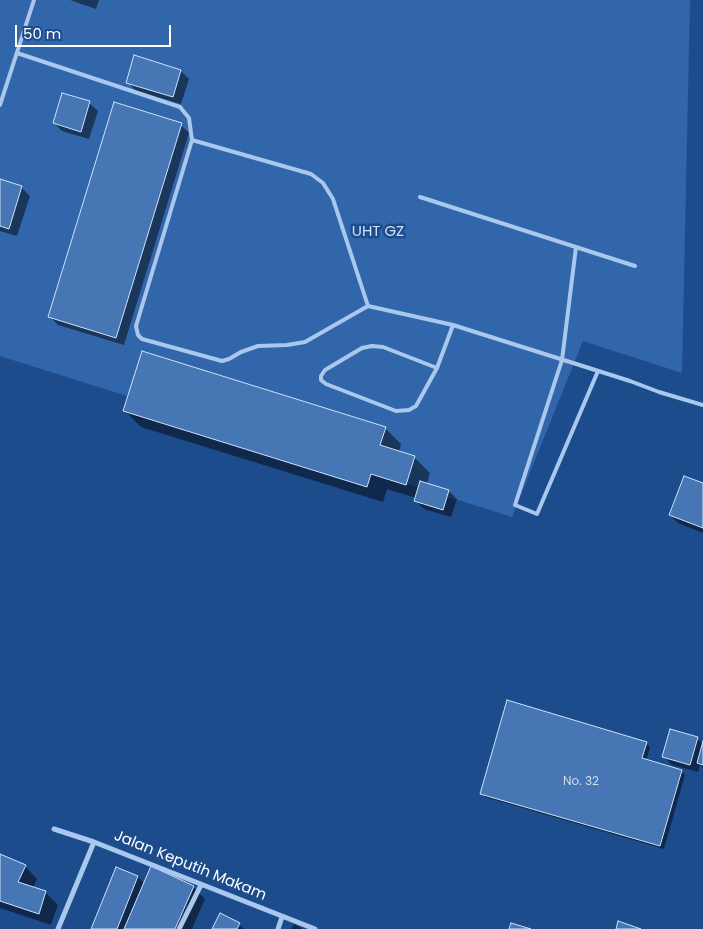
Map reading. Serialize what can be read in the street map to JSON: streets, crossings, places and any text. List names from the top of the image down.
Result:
{
  "streets": {
    "street": ["Jalan Keputih Makam"]
  },
  "parks": ["UHT GZ"],
  "house_numbers": ["No. 32"],
  "scale_bar": "50 m"
}
